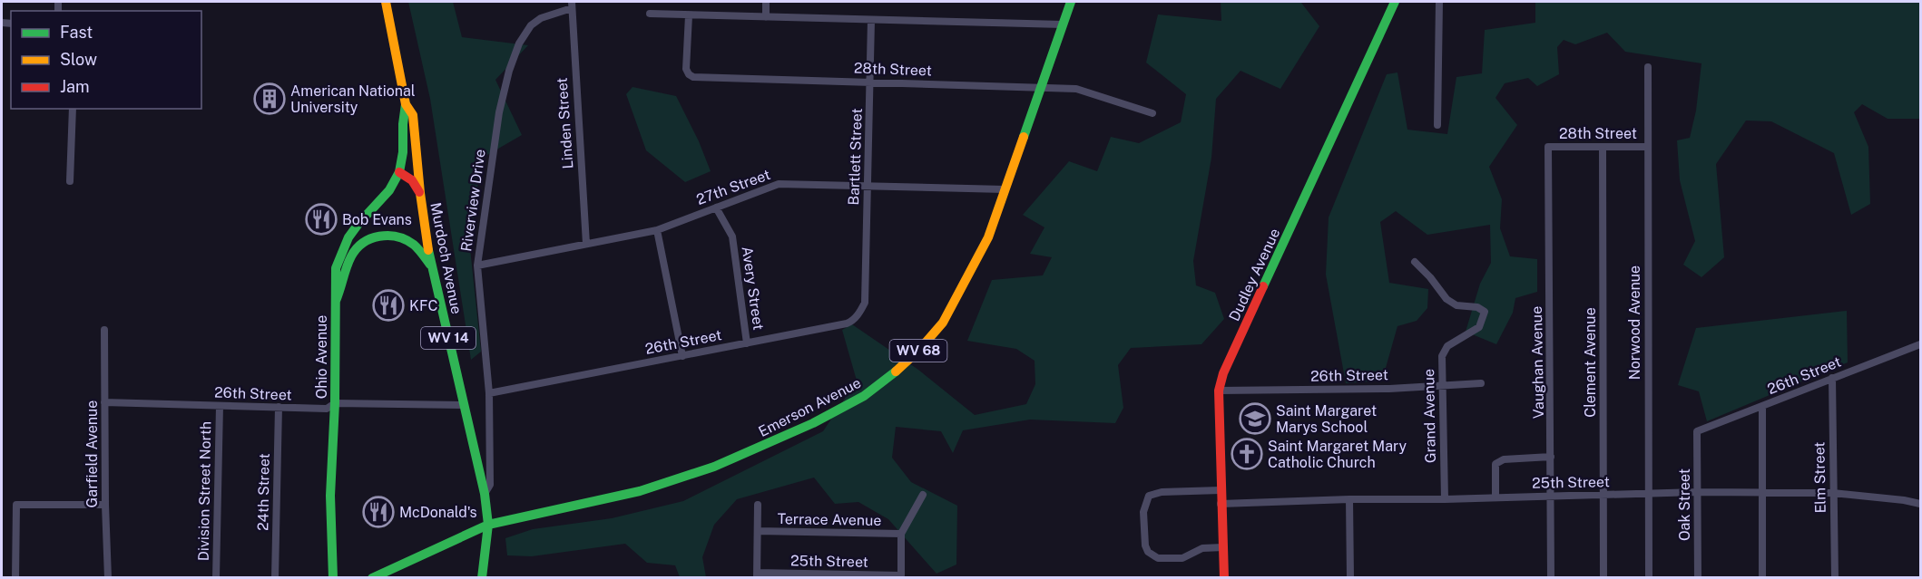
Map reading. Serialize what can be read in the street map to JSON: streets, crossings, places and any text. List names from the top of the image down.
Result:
{
  "streets": {
    "main road": [
      "Murdoch Avenue",
      "Dudley Avenue",
      "WV 14",
      "WV 68",
      "Ohio Avenue",
      "Emerson Avenue"
    ],
    "street": [
      "28th Street",
      "Linden Street",
      "Bartlett Street",
      "27th Street",
      "Riverview Drive",
      "Avery Street",
      "Norwood Avenue",
      "26th Street",
      "Vaughan Avenue",
      "Clement Avenue",
      "Grand Avenue",
      "Garfield Avenue",
      "Elm Street",
      "25th Street",
      "Division Street North",
      "24th Street",
      "Oak Street",
      "Terrace Avenue"
    ]
  },
  "crossings": [
    ["28th Street", "Bartlett Street"],
    ["28th Street", "Norwood Avenue"],
    ["28th Street", "Vaughan Avenue"],
    ["28th Street", "Clement Avenue"],
    ["28th Street", "Emerson Avenue"],
    ["Linden Street", "27th Street"],
    ["Linden Street", "Riverview Drive"],
    ["Bartlett Street", "27th Street"],
    ["Bartlett Street", "26th Street"],
    ["27th Street", "Riverview Drive"],
    ["27th Street", "Avery Street"],
    ["27th Street", "Emerson Avenue"],
    ["Riverview Drive", "Murdoch Avenue"],
    ["Riverview Drive", "26th Street"],
    ["Murdoch Avenue", "26th Street"],
    ["Murdoch Avenue", "WV 68"],
    ["Murdoch Avenue", "Ohio Avenue"],
    ["Murdoch Avenue", "Emerson Avenue"],
    ["Dudley Avenue", "26th Street"],
    ["Dudley Avenue", "25th Street"],
    ["Avery Street", "26th Street"],
    ["Norwood Avenue", "25th Street"],
    ["26th Street", "Ohio Avenue"],
    ["26th Street", "Grand Avenue"],
    ["26th Street", "Garfield Avenue"],
    ["26th Street", "Elm Street"],
    ["26th Street", "Division Street North"],
    ["26th Street", "24th Street"],
    ["26th Street", "Oak Street"],
    ["WV 68", "Emerson Avenue"],
    ["Vaughan Avenue", "25th Street"],
    ["Clement Avenue", "25th Street"],
    ["Grand Avenue", "25th Street"],
    ["Elm Street", "25th Street"],
    ["25th Street", "Oak Street"],
    ["25th Street", "Terrace Avenue"]
  ],
  "places": {
    "building": ["American National University"],
    "restaurant": ["Bob Evans", "KFC", "McDonald's"],
    "school or university": ["Saint Margaret Marys School"],
    "church": ["Saint Margaret Mary Catholic Church"]
  },
  "legend": ["Fast", "Slow", "Jam"]
}
